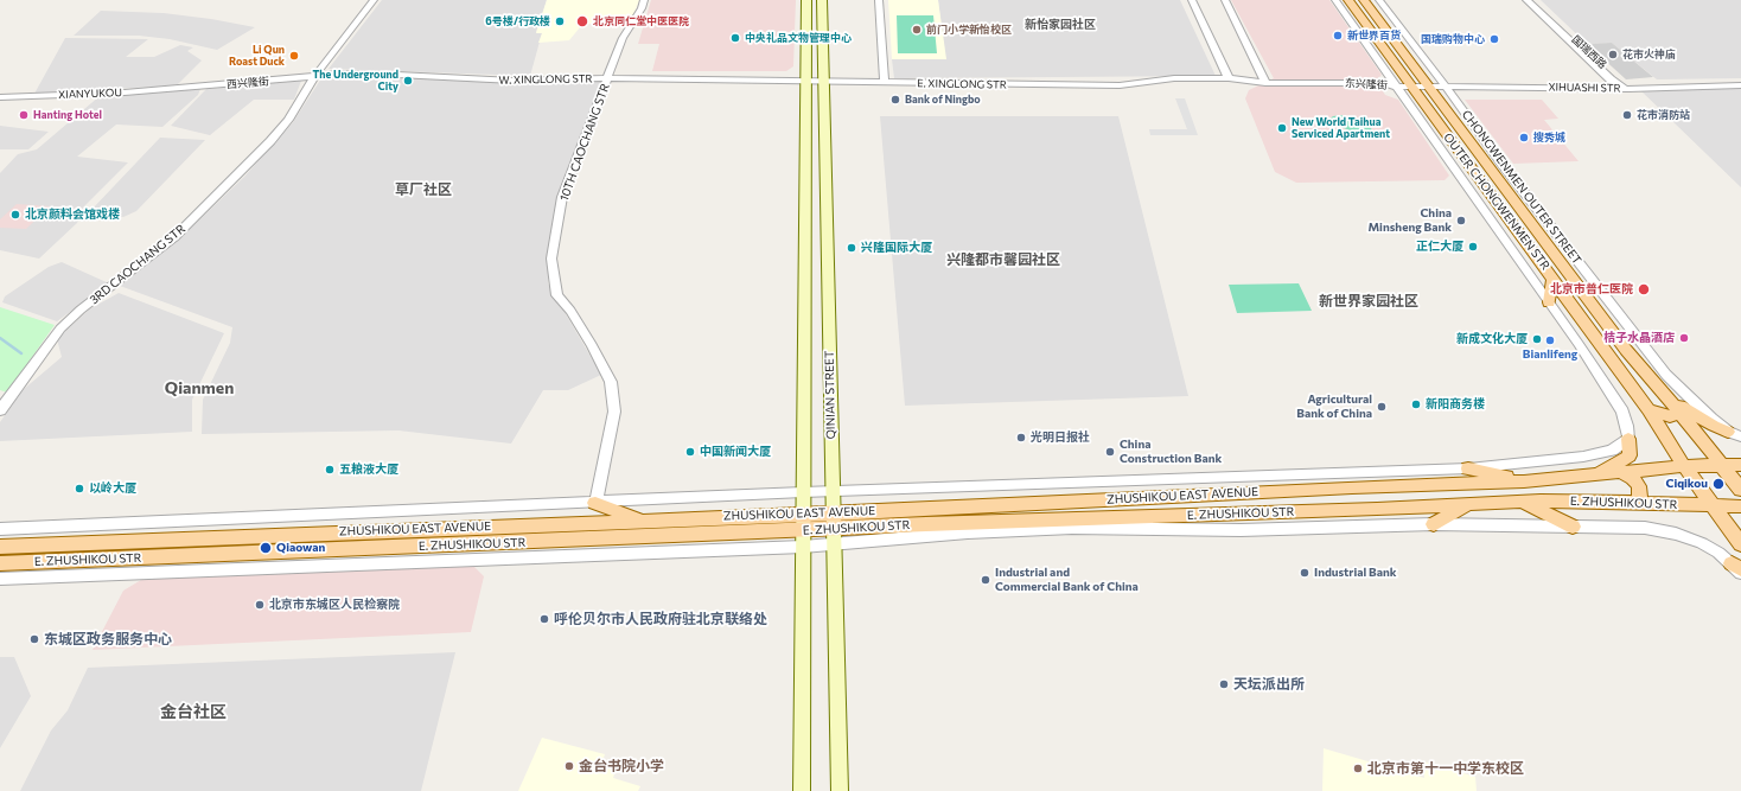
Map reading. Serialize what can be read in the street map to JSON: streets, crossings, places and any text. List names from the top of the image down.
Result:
{
  "streets": {
    "main road": [
      "CHONGWENMEN OUTER STREET",
      "OUTER CHONGWENMEN STR",
      "QINIAN STREET",
      "ZHUSHIKOU EAST AVENUE",
      "E. ZHUSHIKOU STR"
    ],
    "street": [
      "国瑞西路",
      "W. XINGLONG STR",
      "西兴隆街",
      "E. XINGLONG STR",
      "东兴隆街",
      "XIHUASHI STR",
      "XIANYUKOU",
      "10TH CAOCHANG STR",
      "3RD CAOCHANG STR"
    ]
  },
  "crossings": [
    ["国瑞西路", "XIHUASHI STR"],
    ["W. XINGLONG STR", "西兴隆街"],
    ["W. XINGLONG STR", "E. XINGLONG STR"],
    ["W. XINGLONG STR", "10TH CAOCHANG STR"],
    ["W. XINGLONG STR", "3RD CAOCHANG STR"],
    ["西兴隆街", "XIANYUKOU"],
    ["西兴隆街", "3RD CAOCHANG STR"],
    ["E. XINGLONG STR", "东兴隆街"],
    ["E. XINGLONG STR", "QINIAN STREET"],
    ["东兴隆街", "XIHUASHI STR"],
    ["XIHUASHI STR", "CHONGWENMEN OUTER STREET"],
    ["XIHUASHI STR", "OUTER CHONGWENMEN STR"],
    ["10TH CAOCHANG STR", "ZHUSHIKOU EAST AVENUE"],
    ["CHONGWENMEN OUTER STREET", "ZHUSHIKOU EAST AVENUE"],
    ["OUTER CHONGWENMEN STR", "ZHUSHIKOU EAST AVENUE"],
    ["OUTER CHONGWENMEN STR", "E. ZHUSHIKOU STR"],
    ["QINIAN STREET", "ZHUSHIKOU EAST AVENUE"],
    ["QINIAN STREET", "E. ZHUSHIKOU STR"],
    ["ZHUSHIKOU EAST AVENUE", "E. ZHUSHIKOU STR"]
  ],
  "districts": [
    "新怡家园社区",
    "草厂社区",
    "兴隆都市馨园社区",
    "新世界家园社区",
    "Qianmen",
    "金台社区"
  ],
  "places": [
    "6号楼/行政楼",
    "北京同仁堂中医医院",
    "前门小学新怡校区",
    "新世界百货",
    "中央礼品文物管理中心",
    "国瑞购物中心",
    "花市火神庙",
    "Li Qun Roast Duck",
    "The Underground City",
    "Bank of Ningbo",
    "Hanting Hotel",
    "花市消防站",
    "New World Taihua Serviced Apartment",
    "搜秀城",
    "北京颜料会馆戏楼",
    "China Minsheng Bank",
    "正仁大厦",
    "兴隆国际大厦",
    "北京市普仁医院",
    "桔子水晶酒店",
    "新成文化大厦",
    "Bianlifeng",
    "新阳商务楼",
    "Agricultural Bank of China",
    "光明日报社",
    "中国新闻大厦",
    "China Construction Bank",
    "五粮液大厦",
    "Ciqikou",
    "以岭大厦",
    "Qiaowan",
    "Industrial Bank",
    "Industrial and Commercial Bank of China",
    "北京市东城区人民检察院",
    "呼伦贝尔市人民政府驻北京联络处",
    "东城区政务服务中心",
    "天坛派出所",
    "金台书院小学",
    "北京市第十一中学东校区"
  ]
}
